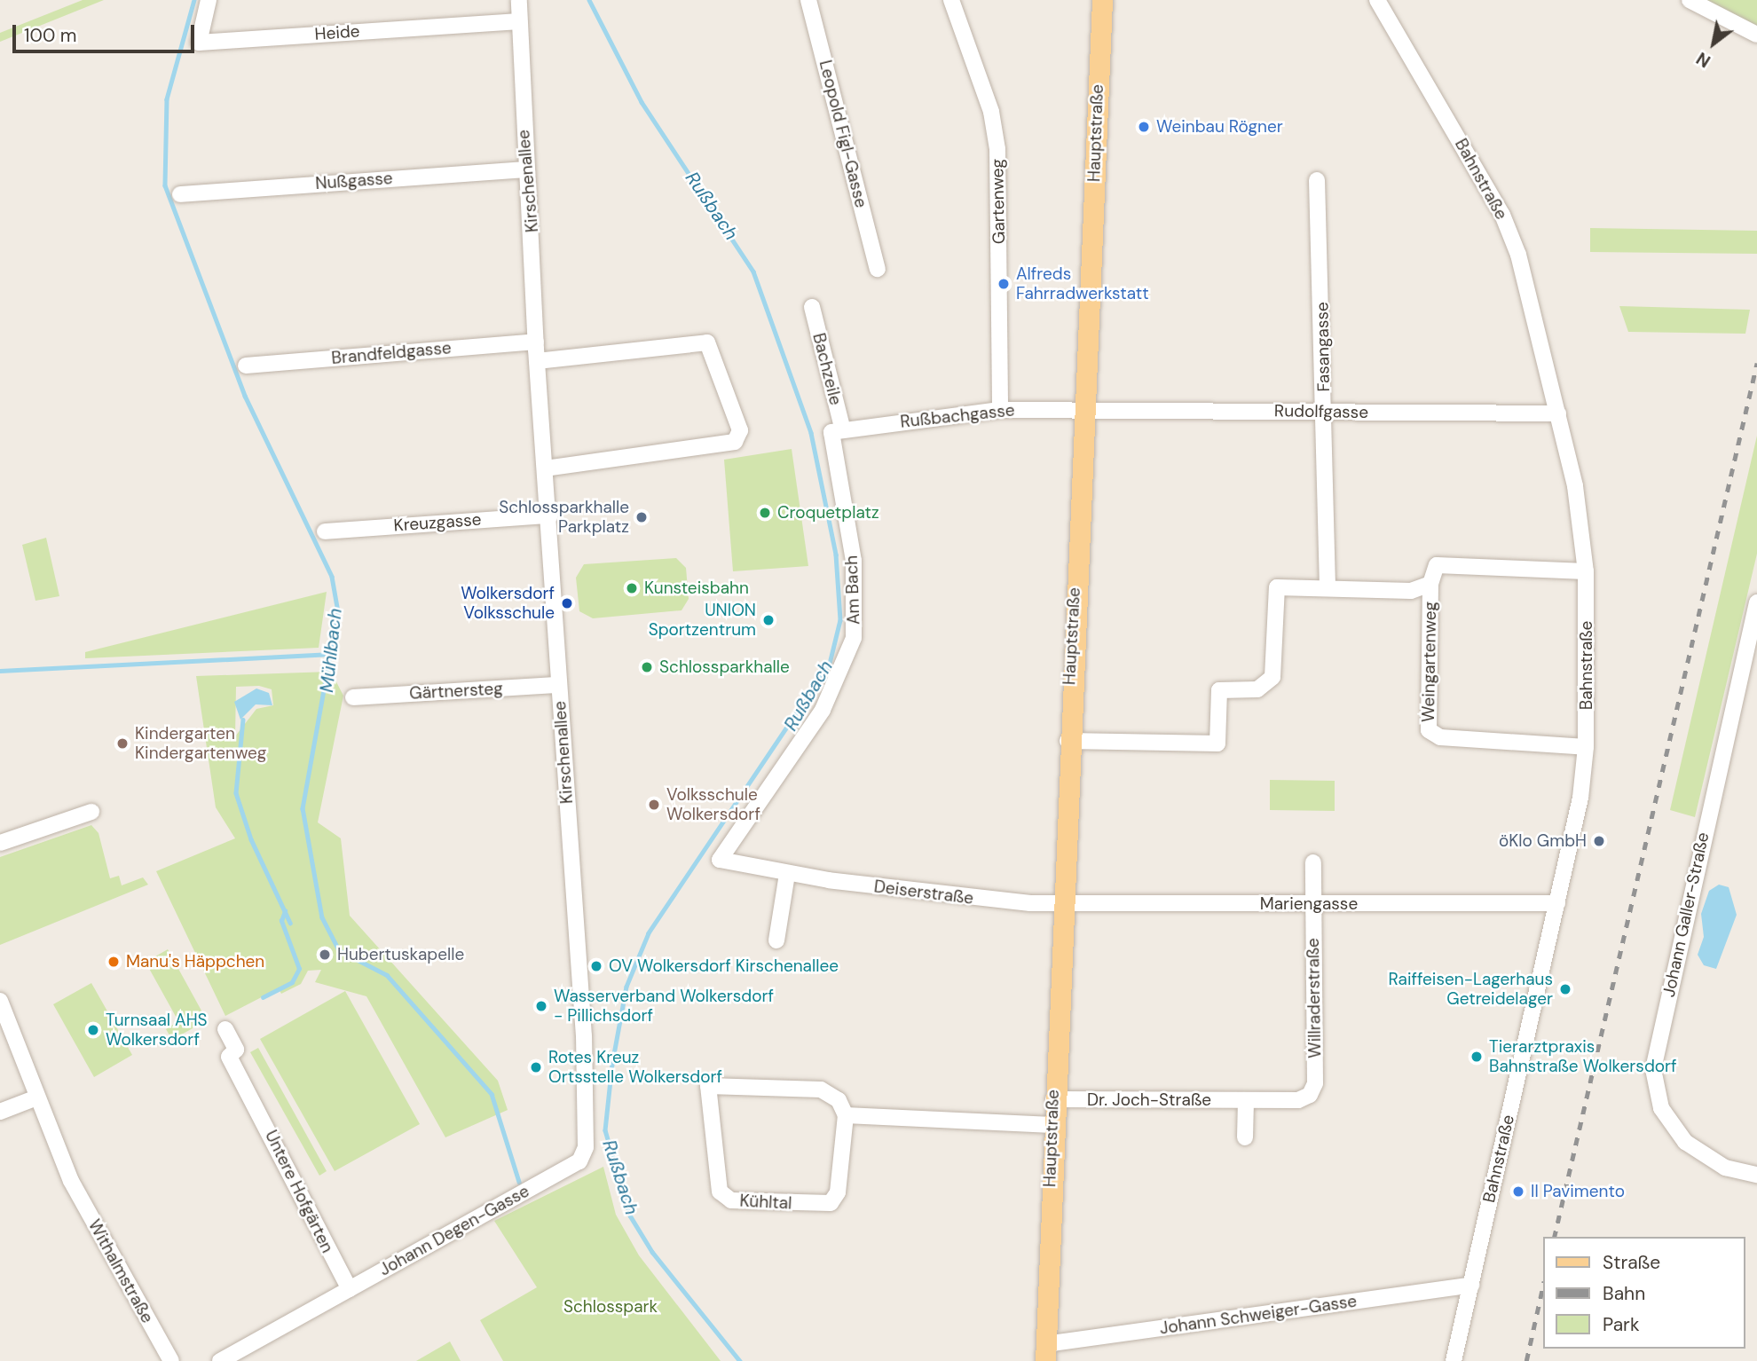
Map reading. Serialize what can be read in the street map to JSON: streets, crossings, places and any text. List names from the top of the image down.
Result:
{
  "streets": {
    "main road": ["Hauptstraße"],
    "street": [
      "Heide",
      "Leopold Figl-Gasse",
      "Bahnstraße",
      "Nußgasse",
      "Kirschenallee",
      "Gartenweg",
      "Fasangasse",
      "Brandfeldgasse",
      "Bachzeile",
      "Rudolfgasse",
      "Rußbachgasse",
      "Kreuzgasse",
      "Am Bach",
      "Weingartenweg",
      "Gärtnersteg",
      "Deiserstraße",
      "Mariengasse",
      "Johann Galler-Straße",
      "Willraderstraße",
      "Dr. Joch-Straße",
      "Untere Hofgärten",
      "Kühltal",
      "Johann Degen-Gasse",
      "Withalmstraße",
      "Johann Schweiger-Gasse"
    ]
  },
  "crossings": [
    ["Heide", "Kirschenallee"],
    ["Hauptstraße", "Rudolfgasse"],
    ["Hauptstraße", "Rußbachgasse"],
    ["Hauptstraße", "Deiserstraße"],
    ["Hauptstraße", "Mariengasse"],
    ["Hauptstraße", "Dr. Joch-Straße"],
    ["Hauptstraße", "Johann Schweiger-Gasse"],
    ["Bahnstraße", "Rudolfgasse"],
    ["Bahnstraße", "Weingartenweg"],
    ["Bahnstraße", "Mariengasse"],
    ["Bahnstraße", "Johann Schweiger-Gasse"],
    ["Nußgasse", "Kirschenallee"],
    ["Kirschenallee", "Brandfeldgasse"],
    ["Kirschenallee", "Kreuzgasse"],
    ["Kirschenallee", "Gärtnersteg"],
    ["Kirschenallee", "Johann Degen-Gasse"],
    ["Gartenweg", "Rußbachgasse"],
    ["Fasangasse", "Rudolfgasse"],
    ["Bachzeile", "Rußbachgasse"],
    ["Bachzeile", "Am Bach"],
    ["Rudolfgasse", "Rußbachgasse"],
    ["Rußbachgasse", "Am Bach"],
    ["Am Bach", "Deiserstraße"],
    ["Deiserstraße", "Mariengasse"],
    ["Mariengasse", "Willraderstraße"],
    ["Willraderstraße", "Dr. Joch-Straße"],
    ["Untere Hofgärten", "Johann Degen-Gasse"]
  ],
  "water": ["Rußbach", "Mühlbach"],
  "parks": ["Schlosspark"],
  "places": [
    "Weinbau Rögner",
    "Alfreds Fahrradwerkstatt",
    "Croquetplatz",
    "Schlossparkhalle Parkplatz",
    "Kunsteisbahn",
    "Wolkersdorf Volksschule",
    "UNION Sportzentrum",
    "Schlossparkhalle",
    "Kindergarten Kindergartenweg",
    "Volksschule Wolkersdorf",
    "öKlo GmbH",
    "Hubertuskapelle",
    "Manu's Häppchen",
    "OV Wolkersdorf Kirschenallee",
    "Raiffeisen-Lagerhaus Getreidelager",
    "Wasserverband Wolkersdorf - Pillichsdorf",
    "Turnsaal AHS Wolkersdorf",
    "Tierarztpraxis Bahnstraße Wolkersdorf",
    "Rotes Kreuz Ortsstelle Wolkersdorf",
    "Il Pavimento"
  ],
  "legend": ["Straße", "Bahn", "Park"],
  "scale_bar": "100 m",
  "north": "bottom left"
}
